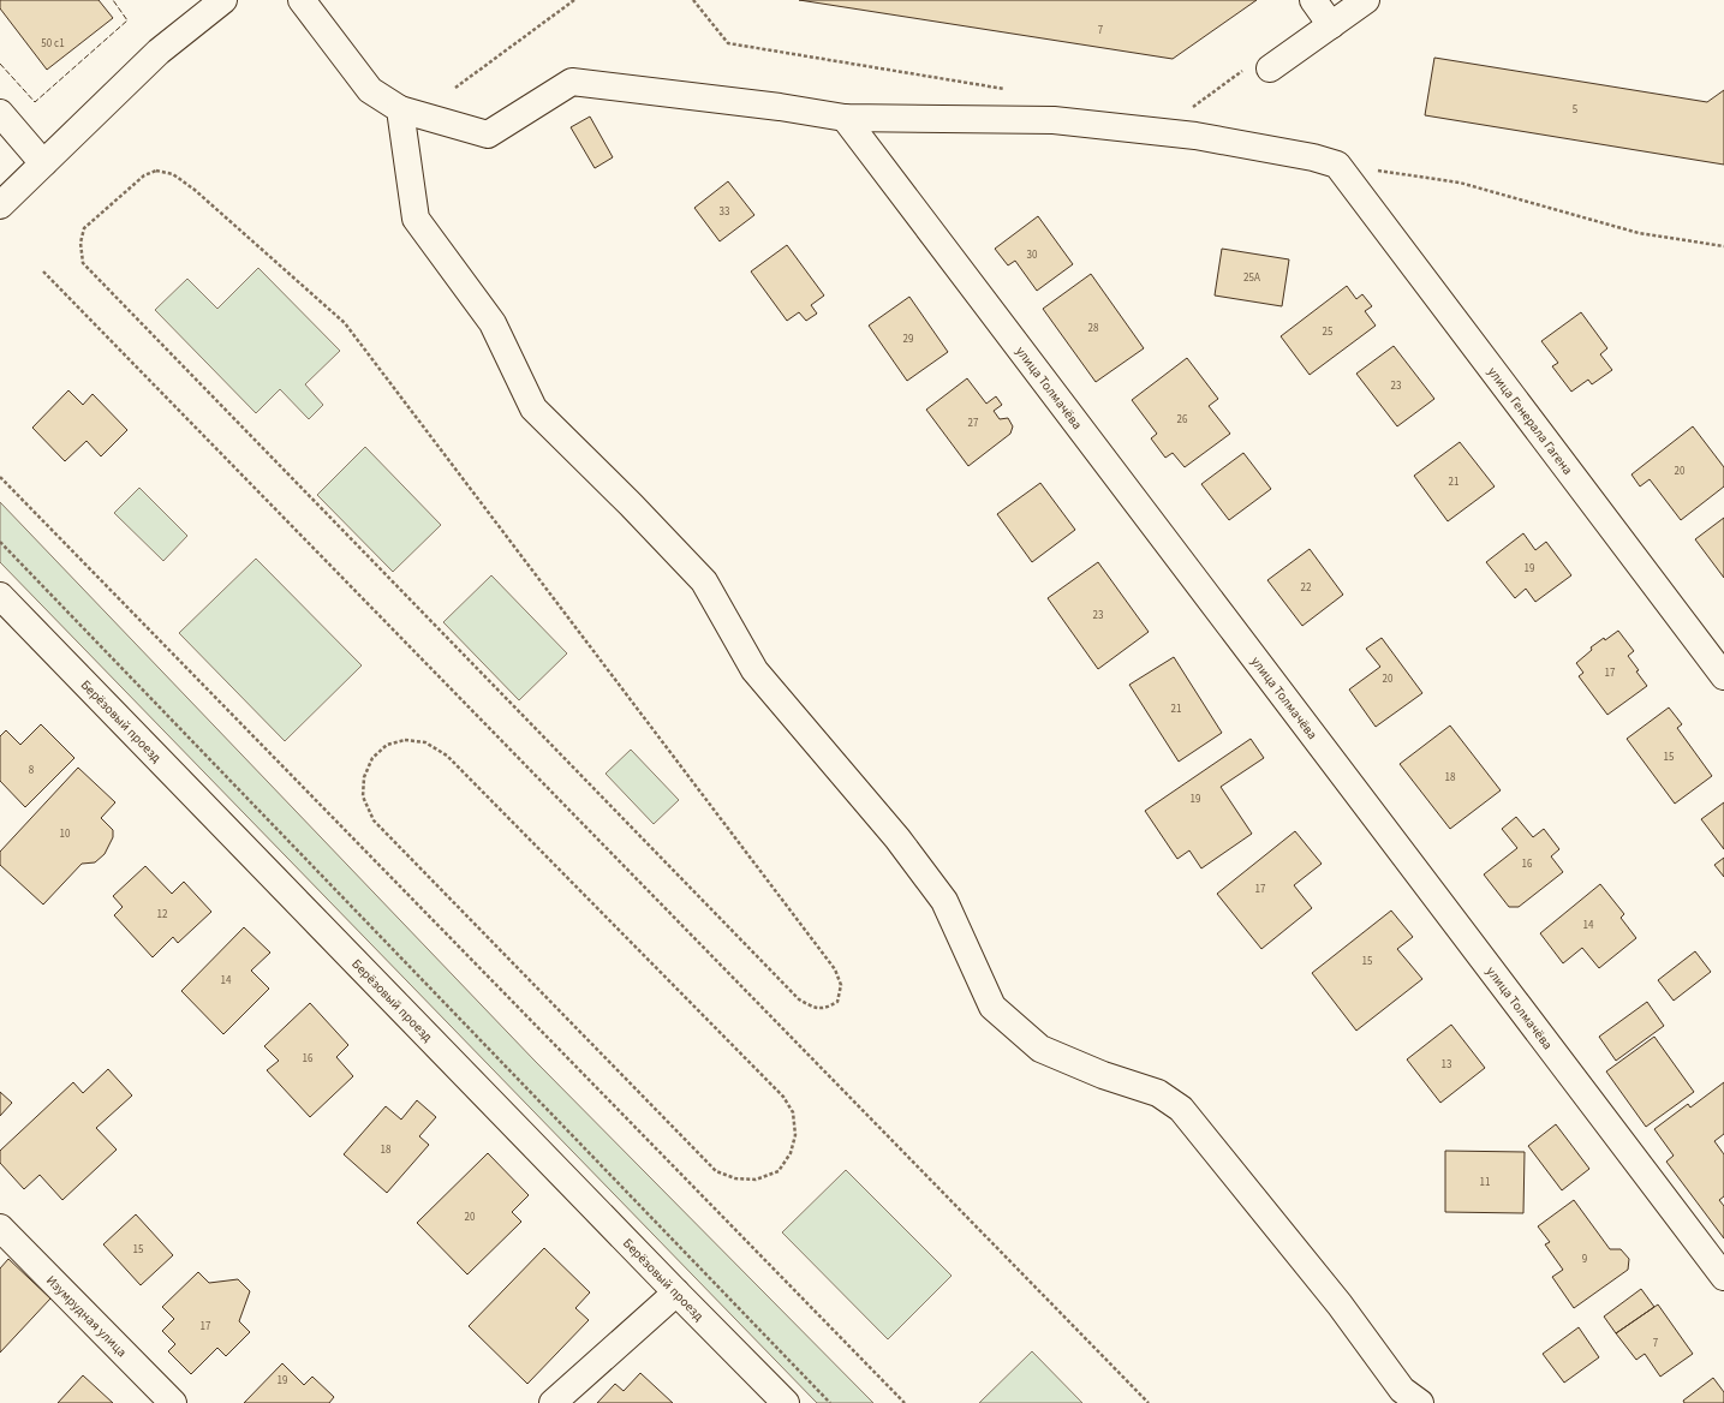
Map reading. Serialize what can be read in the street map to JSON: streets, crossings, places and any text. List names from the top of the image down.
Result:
{
  "streets": {
    "street": [
      "улица Толмачёва",
      "улица Генерала Гагена",
      "Берёзовый проезд",
      "Изумрудная улица"
    ]
  },
  "house_numbers": [
    "7",
    "50 с1",
    "5",
    "33",
    "30",
    "25А",
    "28",
    "25",
    "29",
    "23",
    "26",
    "27",
    "20",
    "21",
    "19",
    "22",
    "23",
    "17",
    "20",
    "21",
    "15",
    "8",
    "18",
    "19",
    "10",
    "16",
    "17",
    "12",
    "14",
    "15",
    "14",
    "16",
    "13",
    "18",
    "11",
    "20",
    "15",
    "9",
    "17",
    "7",
    "19"
  ]
}
